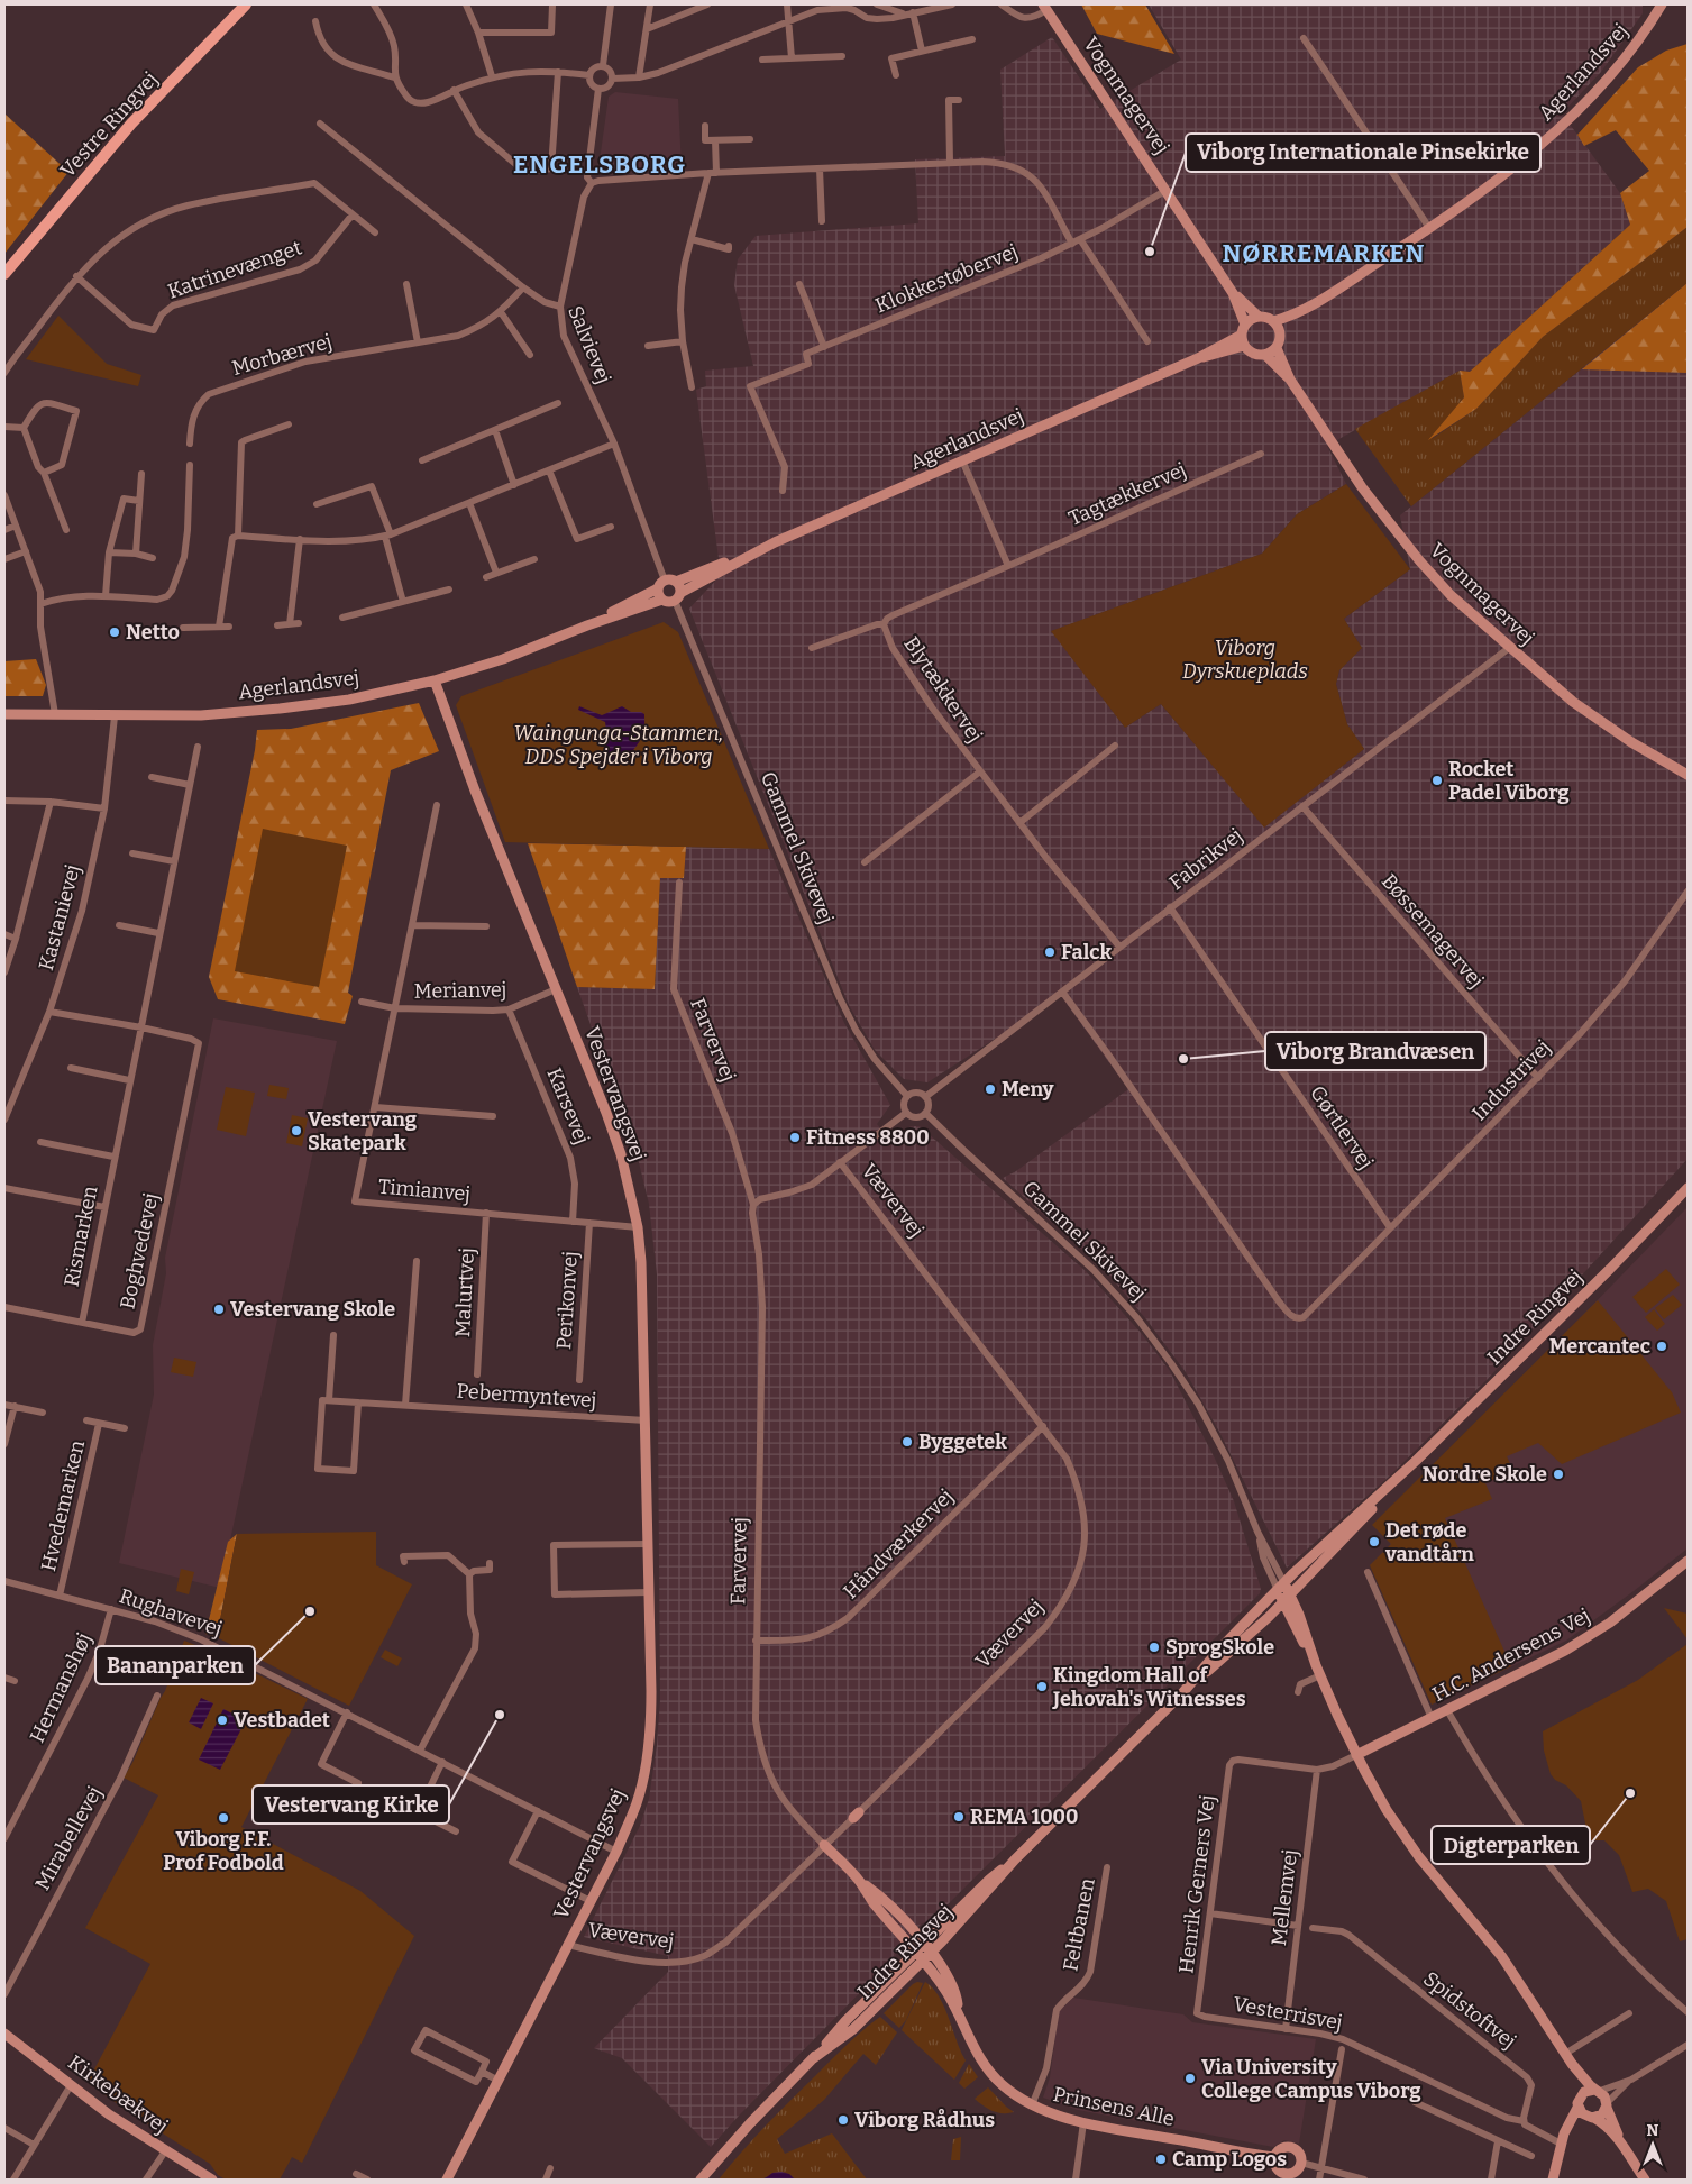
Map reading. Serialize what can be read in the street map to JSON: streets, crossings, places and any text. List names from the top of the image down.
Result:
{
  "streets": {
    "main road": ["Vestre Ringvej"],
    "street": [
      "Agerlandsvej",
      "Vognmagervej",
      "Katrinevænget",
      "Klokkestøbervej",
      "Salvievej",
      "Morbærvej",
      "Tagtækkervej",
      "Blytækkervej",
      "Gammel Skivevej",
      "Fabrikvej",
      "Kastanievej",
      "Bøssemagervej",
      "Merianvej",
      "Farvervej",
      "Industrivej",
      "Vestervangsvej",
      "Karsevej",
      "Gørtlervej",
      "Timianvej",
      "Vævervej",
      "Rismarken",
      "Boghvedevej",
      "Malurtvej",
      "Perikonvej",
      "Indre Ringvej",
      "Pebermyntevej",
      "Hvedemarken",
      "Håndværkervej",
      "Rughavevej",
      "H.C. Andersens Vej",
      "Hermanshøj",
      "Mirabellevej",
      "Henrik Gerners Vej",
      "Mellemvej",
      "Feltbanen",
      "Spidstoftvej",
      "Vesterrisvej",
      "Kirkebækvej",
      "Prinsens Alle"
    ]
  },
  "crossings": [
    ["Agerlandsvej", "Vognmagervej"],
    ["Agerlandsvej", "Salvievej"],
    ["Agerlandsvej", "Gammel Skivevej"],
    ["Agerlandsvej", "Kastanievej"],
    ["Agerlandsvej", "Vestervangsvej"],
    ["Vognmagervej", "Klokkestøbervej"],
    ["Vognmagervej", "Fabrikvej"],
    ["Salvievej", "Morbærvej"],
    ["Salvievej", "Gammel Skivevej"],
    ["Tagtækkervej", "Blytækkervej"],
    ["Blytækkervej", "Fabrikvej"],
    ["Gammel Skivevej", "Fabrikvej"],
    ["Gammel Skivevej", "Indre Ringvej"],
    ["Gammel Skivevej", "H.C. Andersens Vej"],
    ["Fabrikvej", "Bøssemagervej"],
    ["Fabrikvej", "Industrivej"],
    ["Fabrikvej", "Gørtlervej"],
    ["Bøssemagervej", "Industrivej"],
    ["Merianvej", "Vestervangsvej"],
    ["Merianvej", "Karsevej"],
    ["Merianvej", "Timianvej"],
    ["Farvervej", "Vævervej"],
    ["Farvervej", "Indre Ringvej"],
    ["Farvervej", "Håndværkervej"],
    ["Farvervej", "Prinsens Alle"],
    ["Industrivej", "Gørtlervej"],
    ["Vestervangsvej", "Timianvej"],
    ["Vestervangsvej", "Vævervej"],
    ["Vestervangsvej", "Pebermyntevej"],
    ["Vestervangsvej", "Rughavevej"],
    ["Karsevej", "Timianvej"],
    ["Timianvej", "Malurtvej"],
    ["Timianvej", "Perikonvej"],
    ["Vævervej", "Håndværkervej"],
    ["Rismarken", "Boghvedevej"],
    ["Indre Ringvej", "Prinsens Alle"],
    ["Hvedemarken", "Rughavevej"],
    ["Rughavevej", "Hermanshøj"],
    ["Henrik Gerners Vej", "Mellemvej"],
    ["Henrik Gerners Vej", "Vesterrisvej"],
    ["Mellemvej", "Vesterrisvej"],
    ["Feltbanen", "Prinsens Alle"],
    ["Spidstoftvej", "Vesterrisvej"]
  ],
  "districts": ["ENGELSBORG", "NØRREMARKEN"],
  "parks": ["Viborg Dyrskueplads", "Waingunga-Stammen, DDS Spejder i Viborg"],
  "places": [
    "Viborg Internationale Pinsekirke",
    "Netto",
    "Rocket Padel Viborg",
    "Falck",
    "Viborg Brandvæsen",
    "Meny",
    "Vestervang Skatepark",
    "Fitness 8800",
    "Vestervang Skole",
    "Mercantec",
    "Byggetek",
    "Nordre Skole",
    "Det røde vandtårn",
    "Bananparken",
    "SprogSkole",
    "Kingdom Hall of Jehovah's Witnesses",
    "Vestervang Kirke",
    "Vestbadet",
    "Digterparken",
    "REMA 1000",
    "Viborg F.F. Prof Fodbold",
    "Via University College Campus Viborg",
    "Viborg Rådhus",
    "Camp Logos"
  ],
  "north": "top"
}
